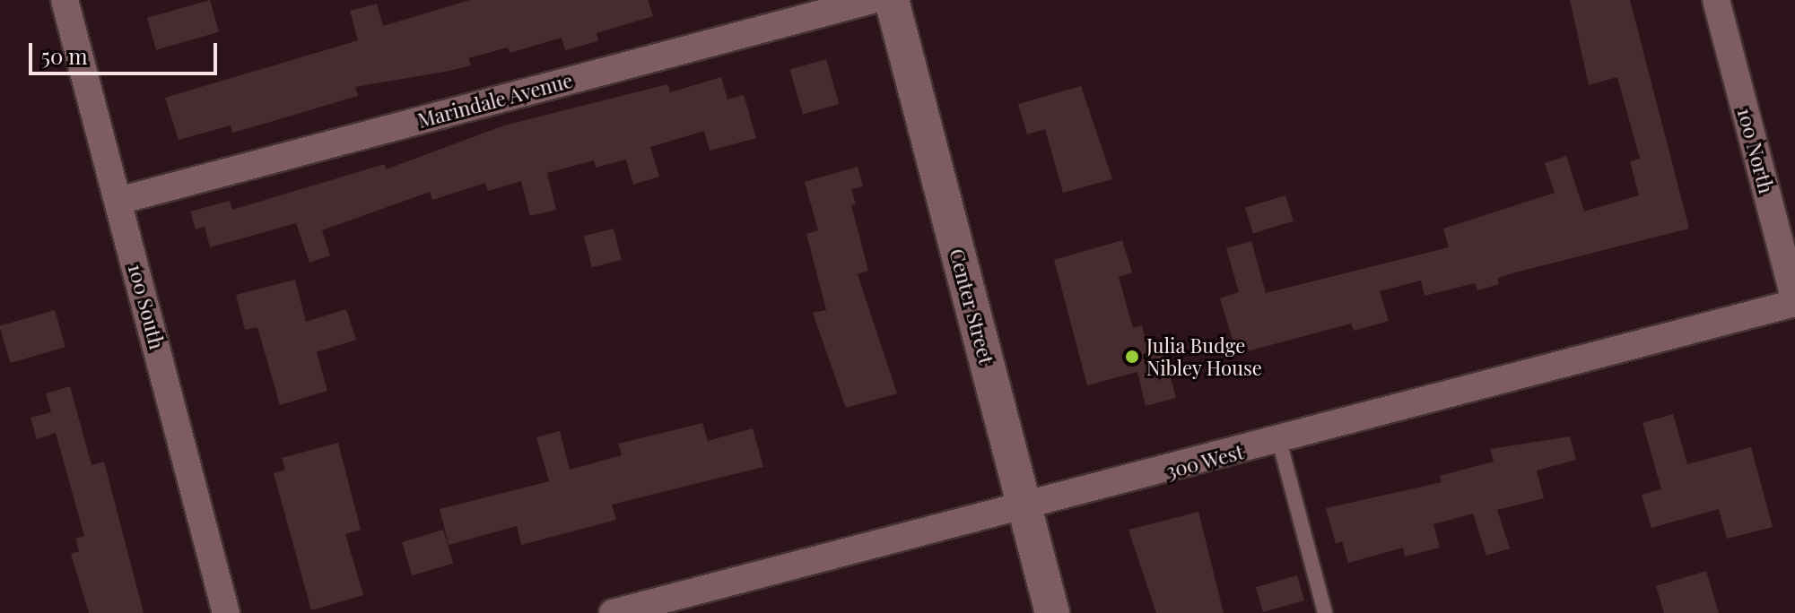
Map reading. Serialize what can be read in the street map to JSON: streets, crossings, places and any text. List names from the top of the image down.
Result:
{
  "streets": {
    "street": [
      "Marindale Avenue",
      "100 North",
      "100 South",
      "Center Street",
      "300 West"
    ]
  },
  "crossings": [
    ["Marindale Avenue", "100 South"],
    ["100 North", "300 West"],
    ["Center Street", "300 West"]
  ],
  "places": ["Julia Budge Nibley House"],
  "scale_bar": "50 m"
}
